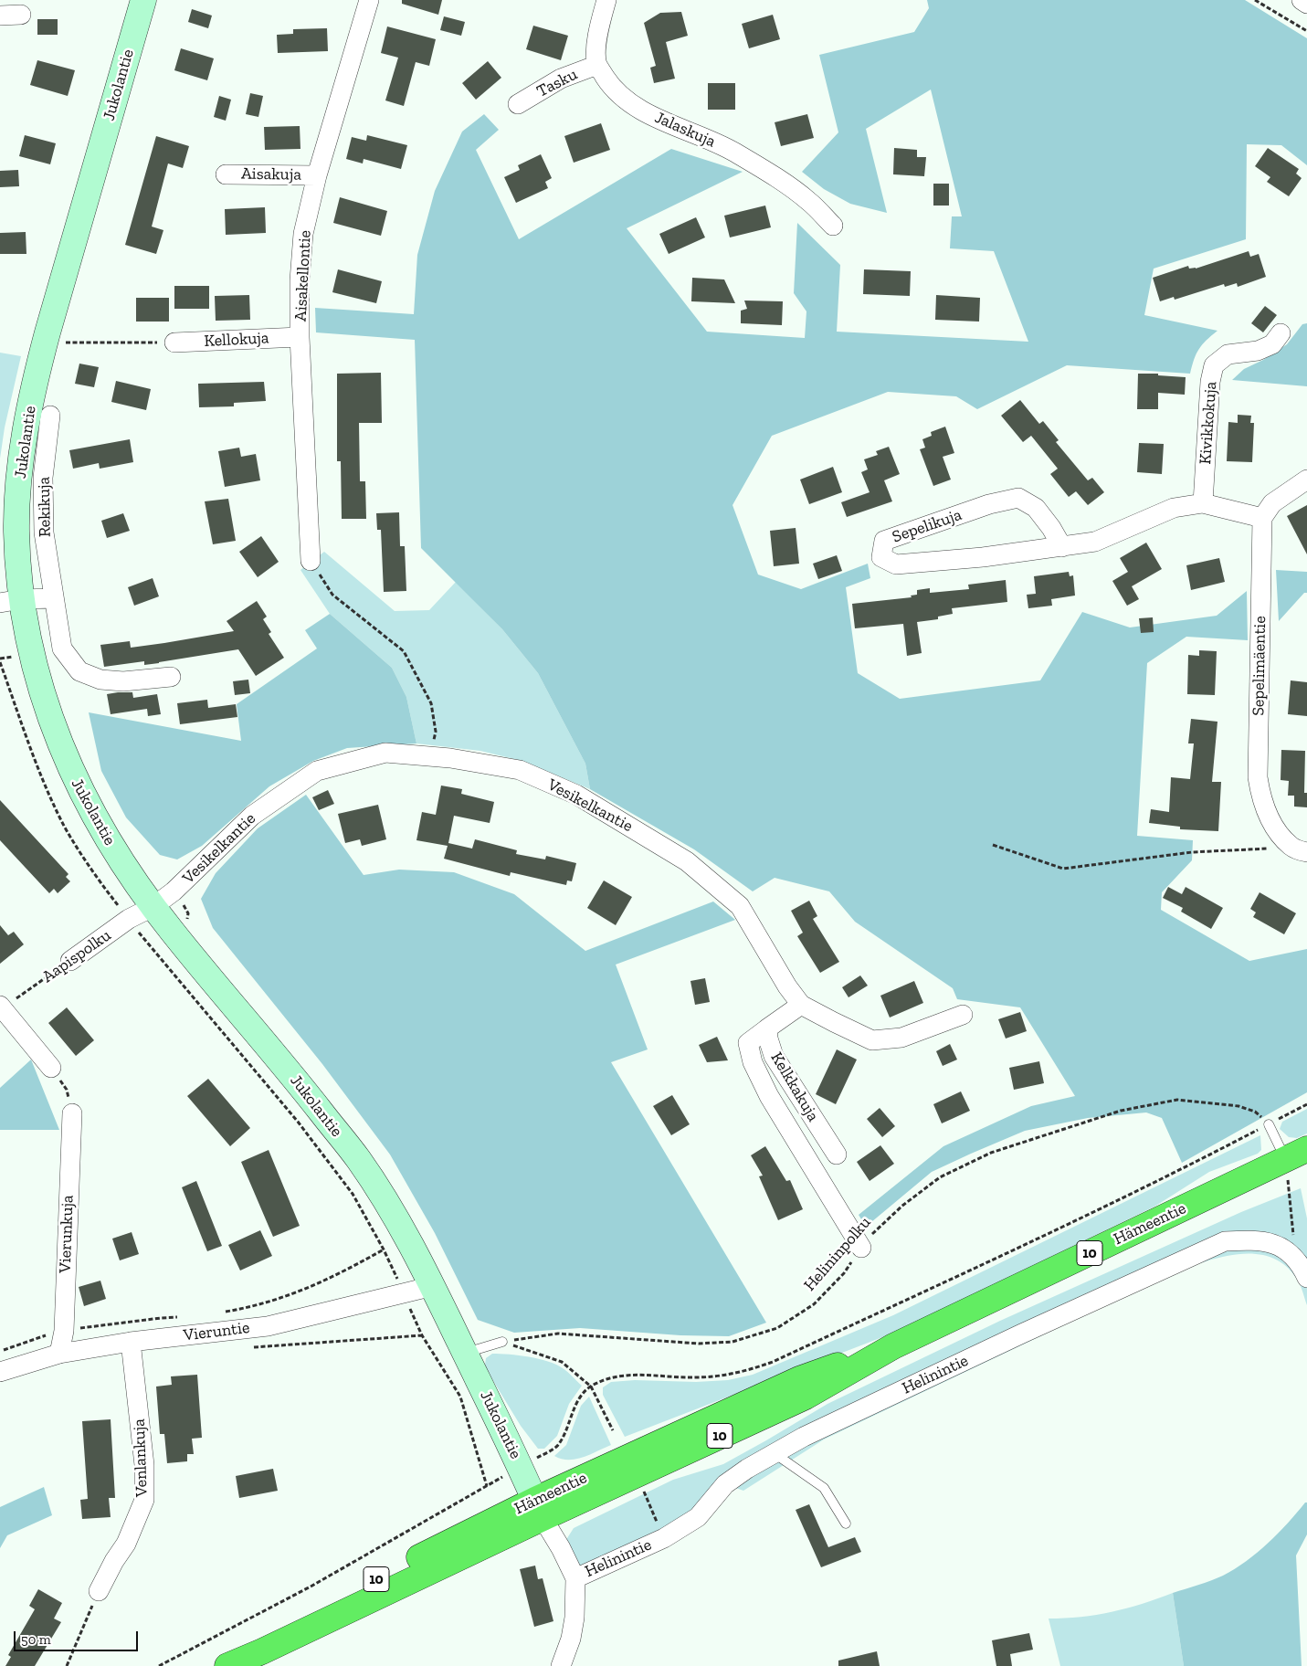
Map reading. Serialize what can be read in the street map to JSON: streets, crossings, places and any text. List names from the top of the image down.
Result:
{
  "streets": {
    "highway": ["Hämeentie", "10"],
    "street": [
      "Tasku",
      "Jukolantie",
      "Jalaskuja",
      "Aisakuja",
      "Aisakellontie",
      "Kellokuja",
      "Kivikkokuja",
      "Rekikuja",
      "Sepelikuja",
      "Sepelimäentie",
      "Vesikelkantie",
      "Aapispolku",
      "Kelkkakuja",
      "Vierunkuja",
      "Vieruntie",
      "Helinintie",
      "Venlankuja"
    ],
    "path": ["Helininpolku"]
  },
  "crossings": [
    ["Tasku", "Jalaskuja"],
    ["Jukolantie", "Vesikelkantie"],
    ["Jukolantie", "Aapispolku"],
    ["Jukolantie", "Hämeentie"],
    ["Jukolantie", "Vieruntie"],
    ["Aisakuja", "Aisakellontie"],
    ["Aisakellontie", "Kellokuja"],
    ["Kivikkokuja", "Sepelikuja"],
    ["Sepelikuja", "Sepelimäentie"],
    ["Vesikelkantie", "Aapispolku"],
    ["Vierunkuja", "Vieruntie"],
    ["Vieruntie", "Venlankuja"]
  ],
  "scale_bar": "50 m"
}
